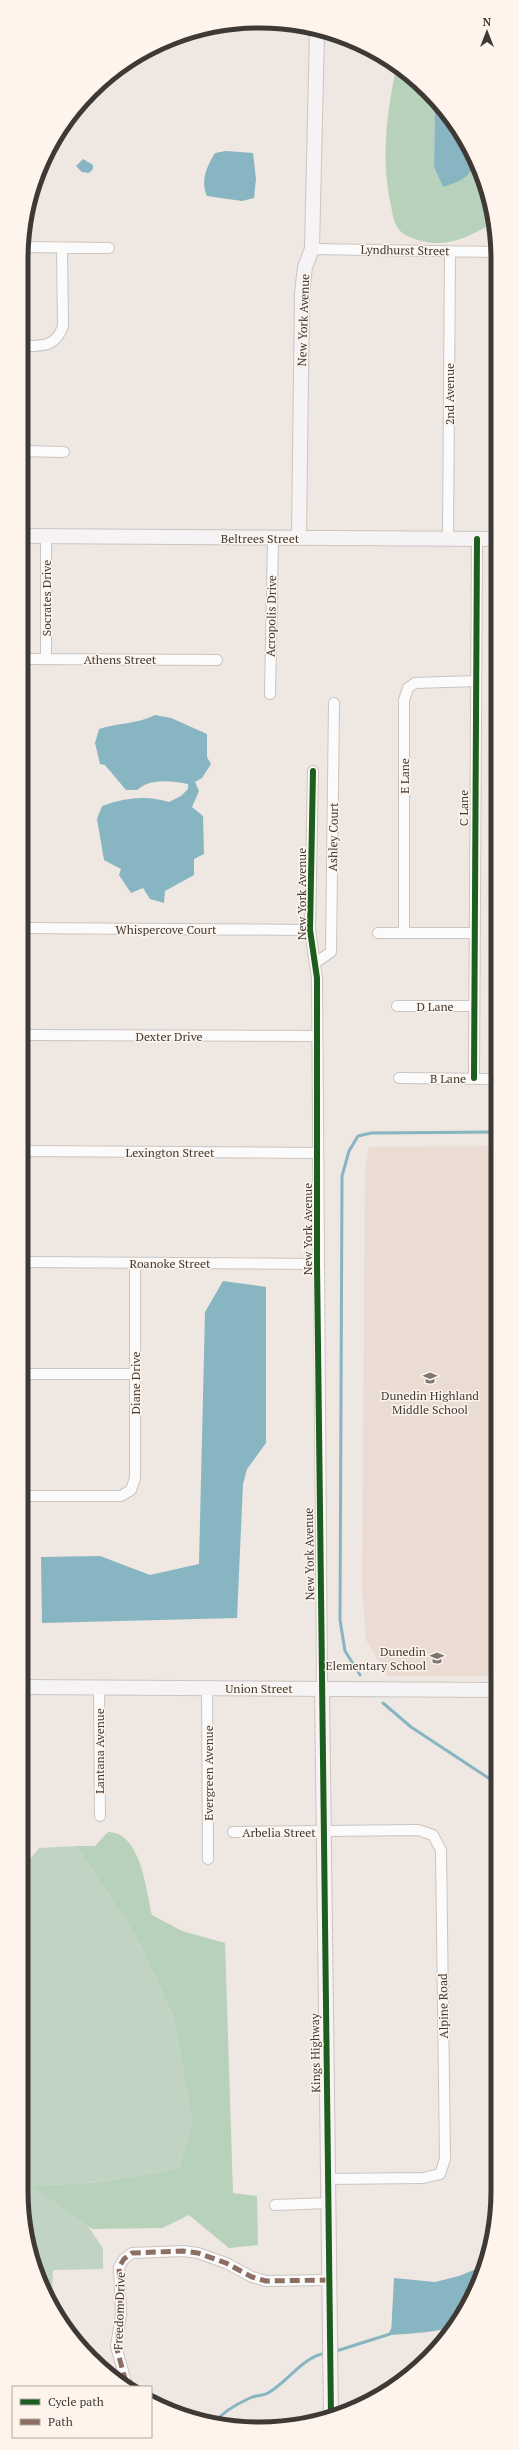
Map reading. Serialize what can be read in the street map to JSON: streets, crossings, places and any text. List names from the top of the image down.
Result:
{
  "streets": {
    "street": [
      "Lyndhurst Street",
      "New York Avenue",
      "2nd Avenue",
      "Beltrees Street",
      "Socrates Drive",
      "Acropolis Drive",
      "Athens Street",
      "E Lane",
      "C Lane",
      "Ashley Court",
      "Whispercove Court",
      "D Lane",
      "Dexter Drive",
      "B Lane",
      "Lexington Street",
      "Roanoke Street",
      "Diane Drive",
      "Union Street",
      "Lantana Avenue",
      "Evergreen Avenue",
      "Arbelia Street",
      "Alpine Road",
      "Kings Highway",
      "Freedom Drive"
    ]
  },
  "crossings": [
    ["Lyndhurst Street", "New York Avenue"],
    ["Lyndhurst Street", "2nd Avenue"],
    ["New York Avenue", "Beltrees Street"],
    ["New York Avenue", "Ashley Court"],
    ["New York Avenue", "Whispercove Court"],
    ["New York Avenue", "Dexter Drive"],
    ["New York Avenue", "Lexington Street"],
    ["New York Avenue", "Roanoke Street"],
    ["New York Avenue", "Union Street"],
    ["New York Avenue", "Kings Highway"],
    ["2nd Avenue", "Beltrees Street"],
    ["Beltrees Street", "Socrates Drive"],
    ["Beltrees Street", "Acropolis Drive"],
    ["Beltrees Street", "C Lane"],
    ["Socrates Drive", "Athens Street"],
    ["E Lane", "C Lane"],
    ["C Lane", "D Lane"],
    ["C Lane", "B Lane"],
    ["Roanoke Street", "Diane Drive"],
    ["Union Street", "Lantana Avenue"],
    ["Union Street", "Evergreen Avenue"],
    ["Union Street", "Kings Highway"],
    ["Arbelia Street", "Alpine Road"],
    ["Arbelia Street", "Kings Highway"],
    ["Alpine Road", "Kings Highway"],
    ["Kings Highway", "Freedom Drive"]
  ],
  "places": {
    "school or university": ["Dunedin Highland Middle School", "Dunedin Elementary School"]
  },
  "legend": ["Cycle path", "Path"],
  "north": "top"
}
